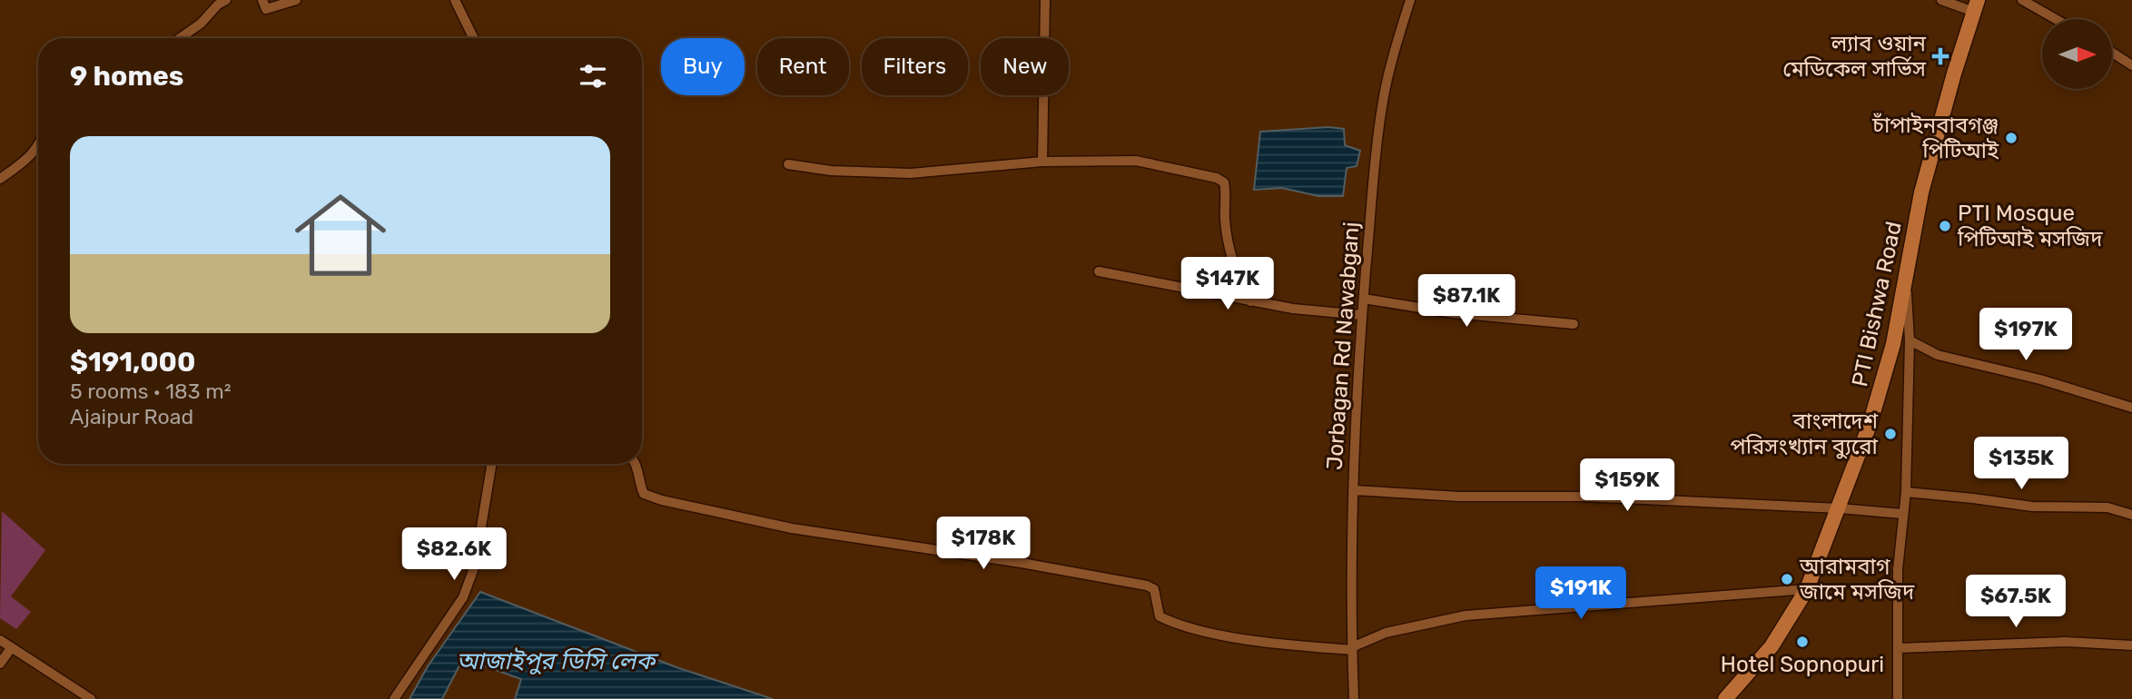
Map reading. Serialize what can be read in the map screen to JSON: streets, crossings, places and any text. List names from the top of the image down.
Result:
{
  "streets": {
    "highway": ["PTI Bishwa Road"],
    "street": ["Jorbagan Rd Nawabganj"]
  },
  "water": ["আজাইপুর ডিসি লেক"],
  "places": {
    "health": ["ল্যাব ওয়ান মেডিকেল সার্ভিস"],
    "other": [
      "চাঁপাইনবাবগঞ্জ পিটিআই",
      "PTI Mosque পিটিআই মসজিদ",
      "বাংলাদেশ পরিসংখ্যান ব্যুরো",
      "আরামবাগ জামে মসজিদ",
      "Hotel Sopnopuri"
    ]
  },
  "north": "right",
  "page": {
    "chip": [
      "Buy",
      "Rent",
      "Filters",
      "New"
    ],
    "heading": "9 homes",
    "list": [
      {
        "name": "$191,000",
        "note": "5 rooms · 183 m² · Ajaipur Road"
      }
    ],
    "price": [
      "$147K",
      "$87.1K",
      "$197K",
      "$135K",
      "$159K",
      "$178K",
      "$82.6K",
      "$191K",
      "$67.5K"
    ]
  }
}
